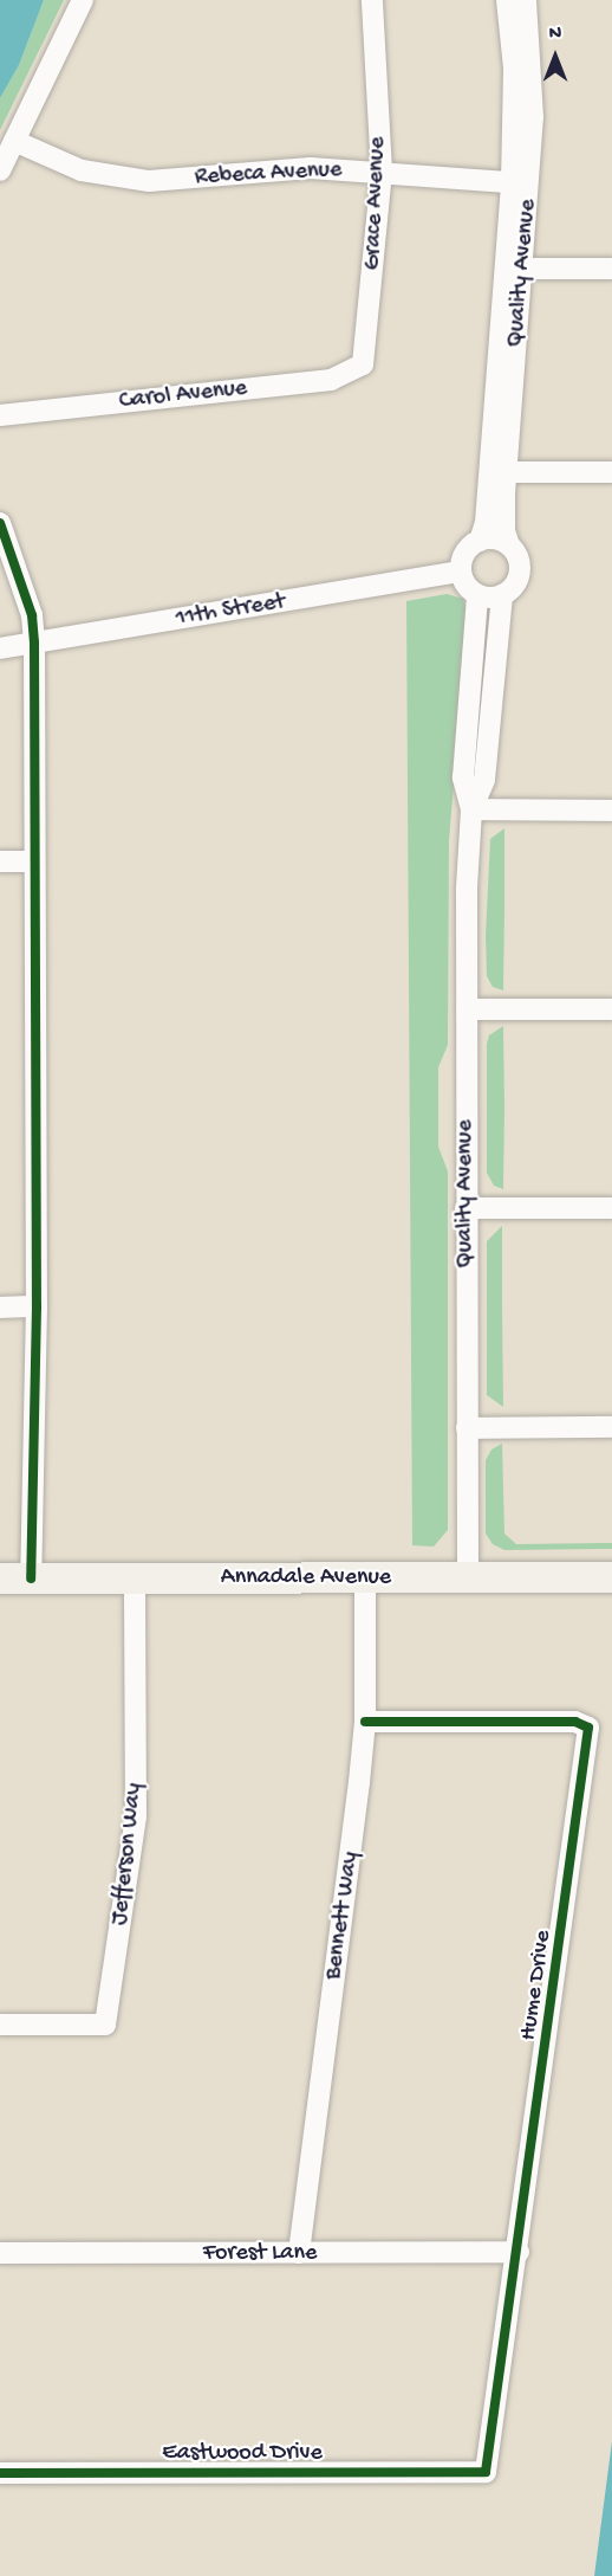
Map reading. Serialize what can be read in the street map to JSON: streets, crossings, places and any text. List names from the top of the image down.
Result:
{
  "streets": {
    "street": [
      "Rebeca Avenue",
      "Grace Avenue",
      "Quality Avenue",
      "Carol Avenue",
      "11th Street",
      "Annadale Avenue",
      "Jefferson Way",
      "Bennett Way",
      "Hume Drive",
      "Forest Lane",
      "Eastwood Drive"
    ]
  },
  "crossings": [
    ["Rebeca Avenue", "Grace Avenue"],
    ["Rebeca Avenue", "Quality Avenue"],
    ["Grace Avenue", "Carol Avenue"],
    ["Quality Avenue", "11th Street"],
    ["Quality Avenue", "Annadale Avenue"],
    ["Annadale Avenue", "Jefferson Way"],
    ["Annadale Avenue", "Bennett Way"],
    ["Bennett Way", "Hume Drive"],
    ["Bennett Way", "Forest Lane"],
    ["Hume Drive", "Forest Lane"],
    ["Hume Drive", "Eastwood Drive"]
  ],
  "north": "top"
}
